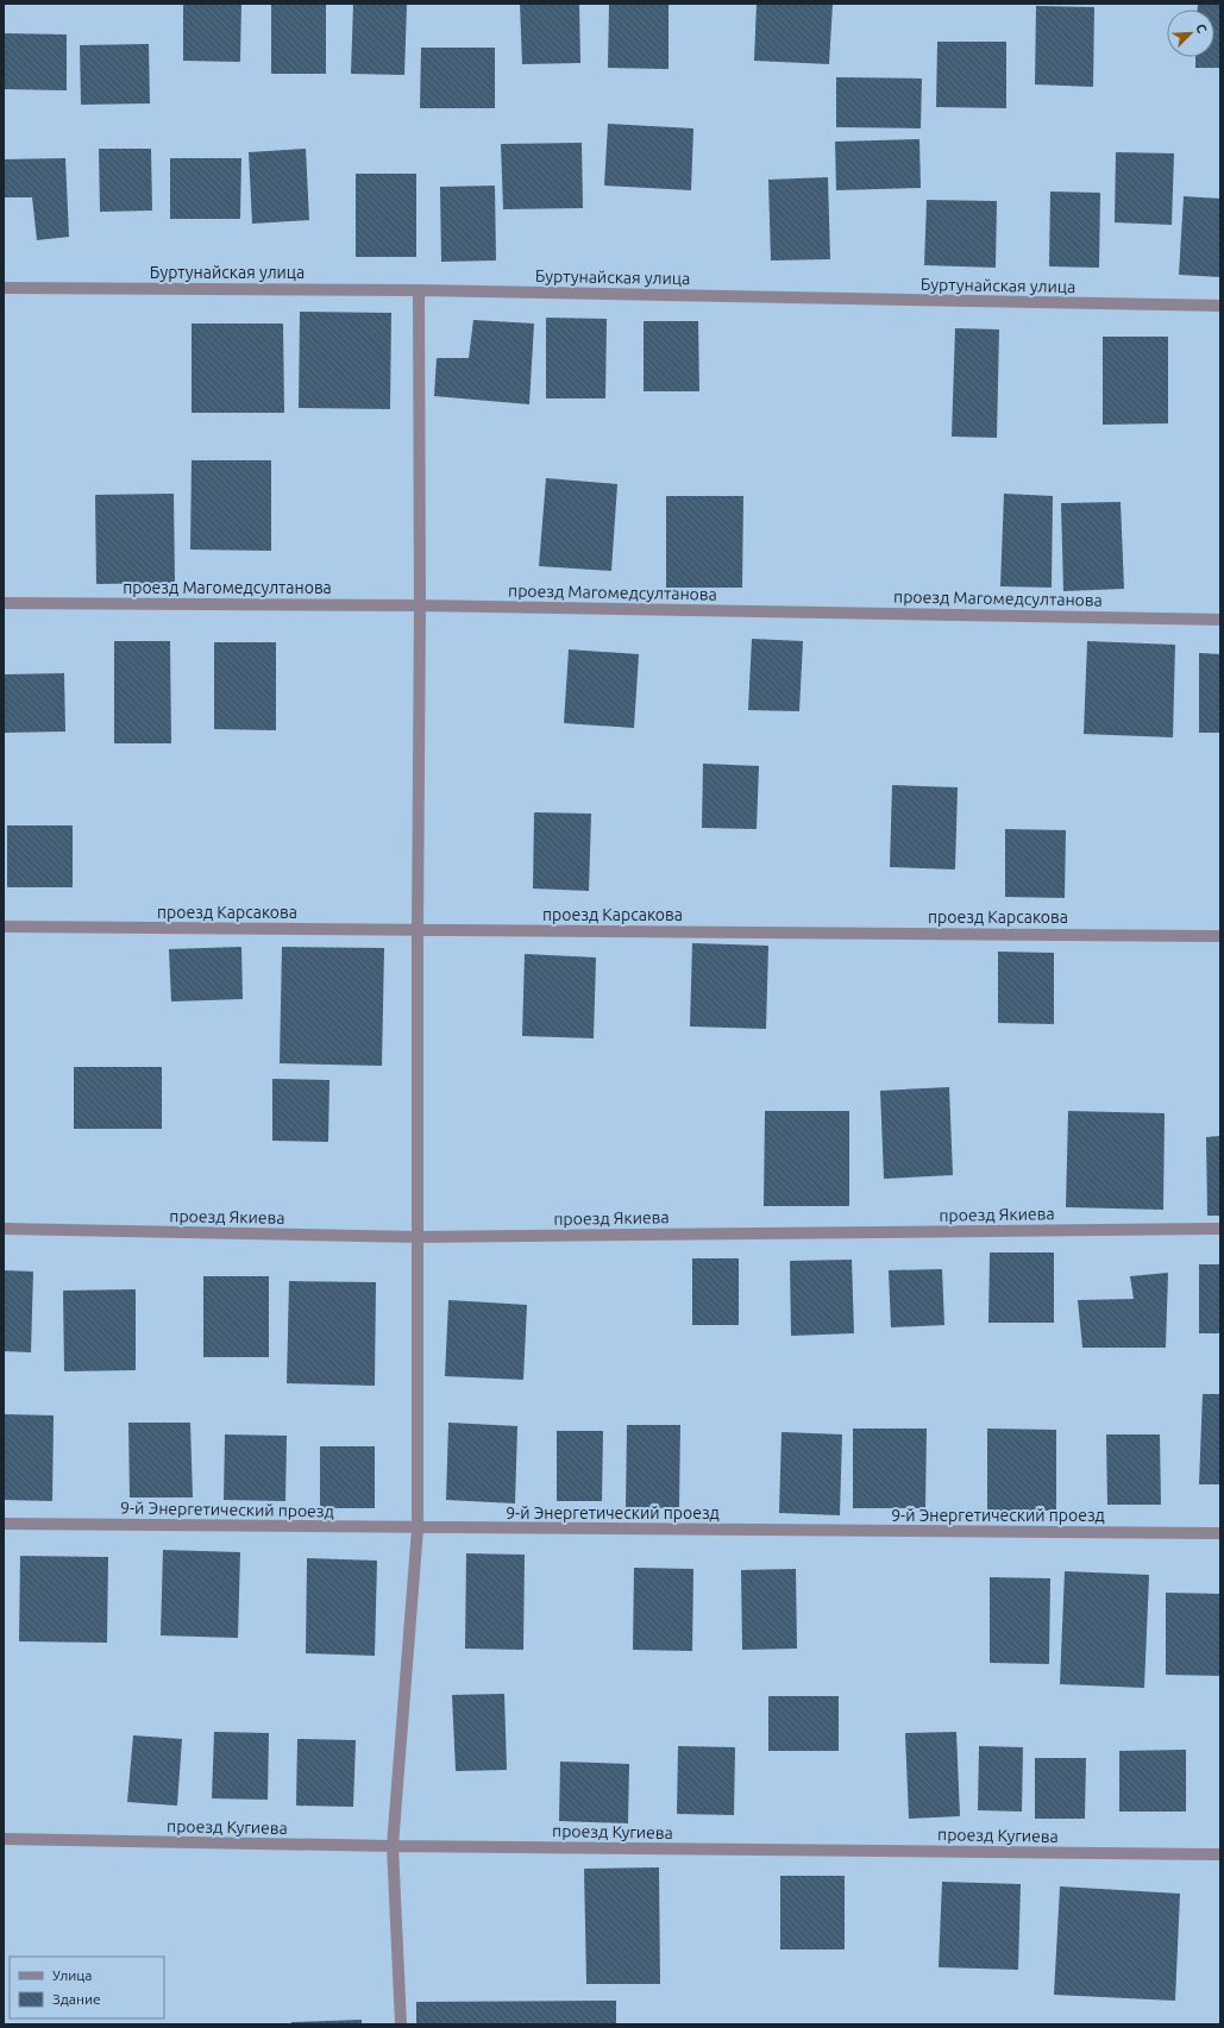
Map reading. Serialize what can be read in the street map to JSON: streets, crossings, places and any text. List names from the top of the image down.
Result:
{
  "streets": {
    "street": [
      "Буртунайская улица",
      "проезд Магомедсултанова",
      "проезд Карсакова",
      "проезд Якиева",
      "9-й Энергетический проезд",
      "проезд Кугиева"
    ]
  },
  "legend": ["Улица", "Здание"],
  "north": "top right"
}
